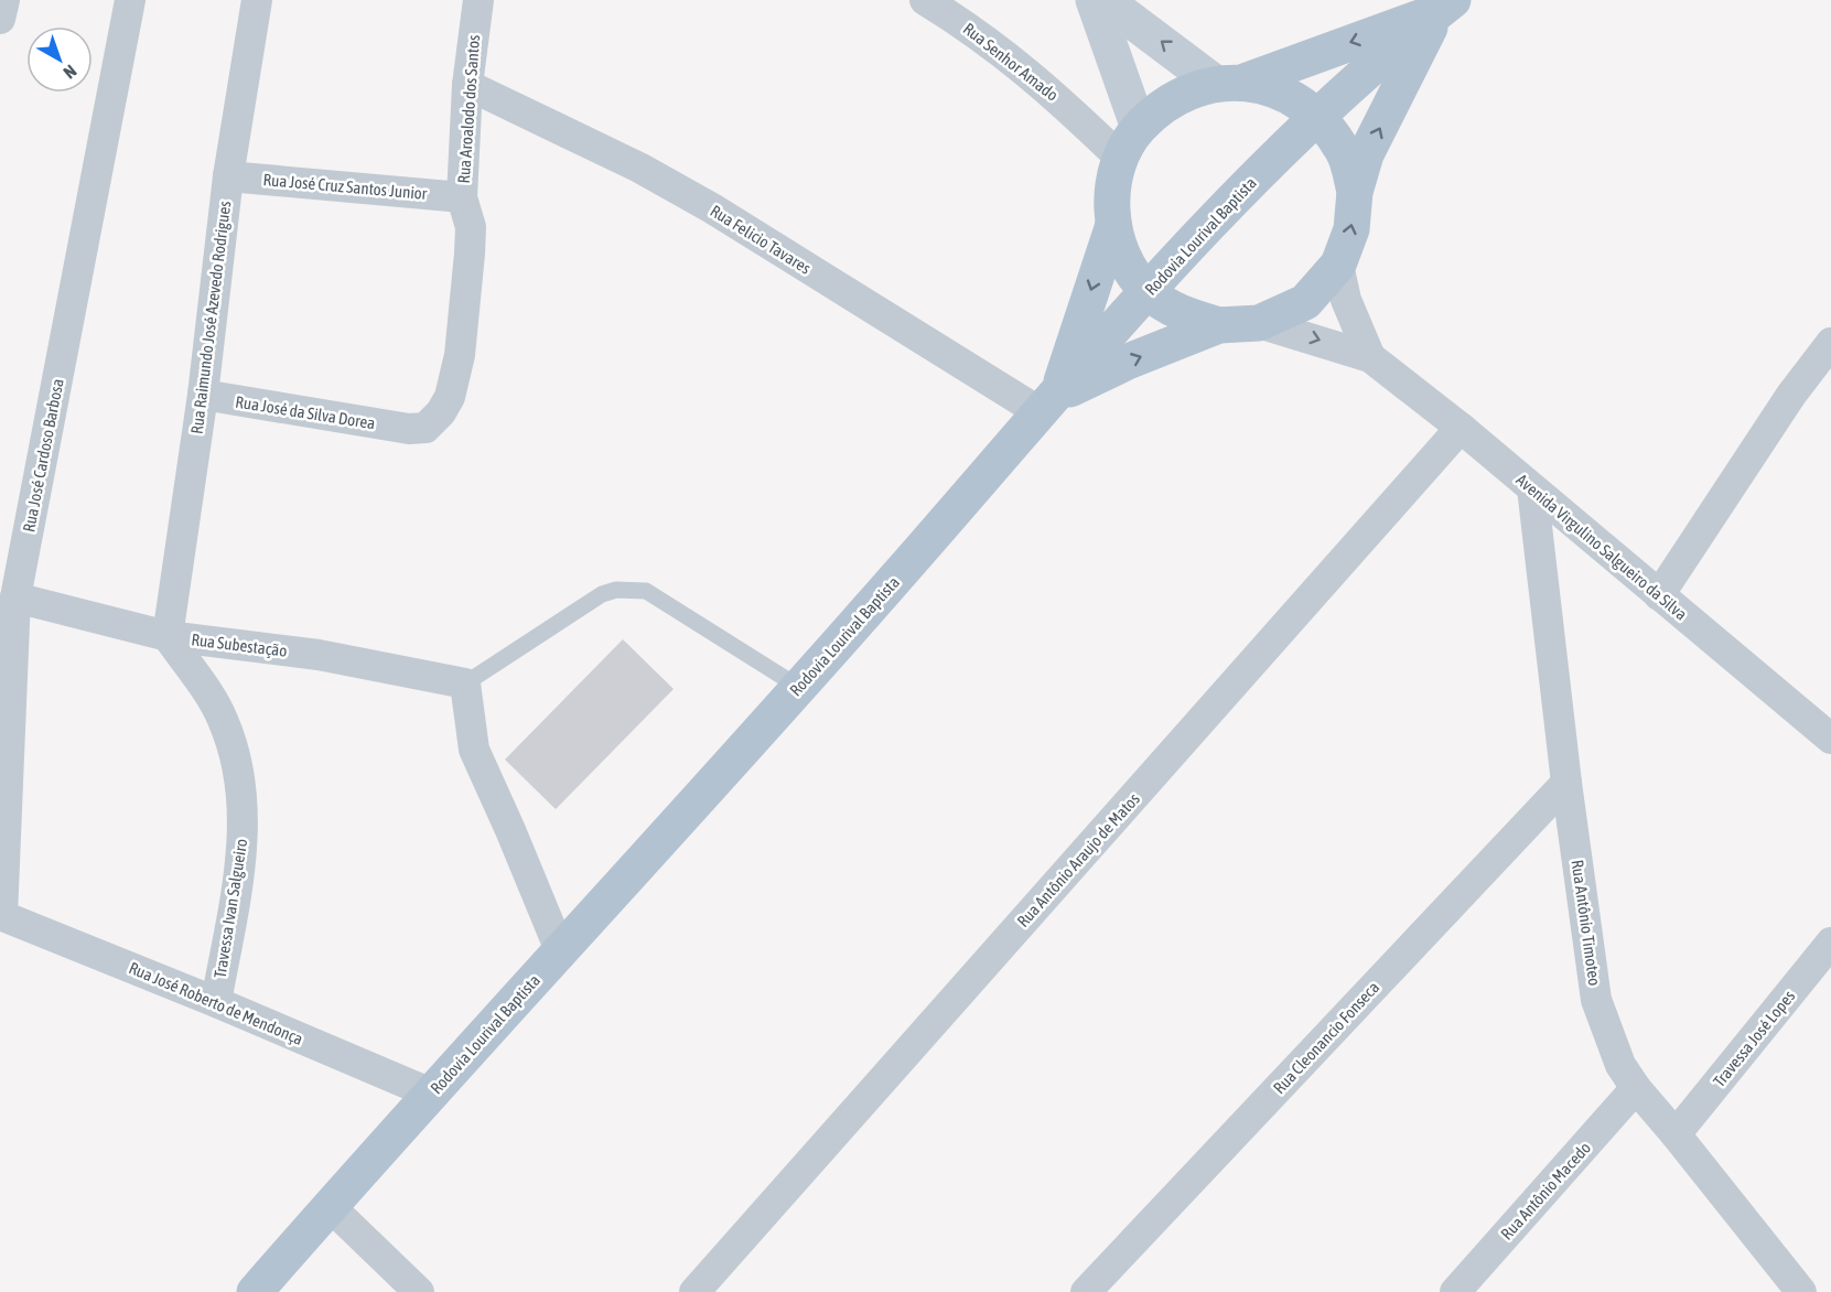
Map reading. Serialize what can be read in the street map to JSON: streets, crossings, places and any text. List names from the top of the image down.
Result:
{
  "streets": {
    "main road": ["Rodovia Lourival Baptista"],
    "street": [
      "Rua Senhor Amado",
      "Rua Aroalodo dos Santos",
      "Rua José Cruz Santos Junior",
      "Rua Felicio Tavares",
      "Rua Raimundo José Azevedo Rodrigues",
      "Rua José da Silva Dorea",
      "Rua José Cardoso Barbosa",
      "Avenida Virgulino Salgueiro da Silva",
      "Rua Subestação",
      "Rua Antônio Araujo de Matos",
      "Travessa Ivan Salgueiro",
      "Rua Antônio Timoteo",
      "Rua José Roberto de Mendonça",
      "Rua Cleonancio Fonseca",
      "Travessa José Lopes",
      "Rua Antônio Macedo"
    ]
  },
  "crossings": [
    ["Rua Aroalodo dos Santos", "Rua José Cruz Santos Junior"],
    ["Rua Aroalodo dos Santos", "Rua Felicio Tavares"],
    ["Rua Aroalodo dos Santos", "Rua José da Silva Dorea"],
    ["Rua José Cruz Santos Junior", "Rua Raimundo José Azevedo Rodrigues"],
    ["Rodovia Lourival Baptista", "Rua Felicio Tavares"],
    ["Rodovia Lourival Baptista", "Rua José Roberto de Mendonça"],
    ["Rua Raimundo José Azevedo Rodrigues", "Rua José da Silva Dorea"],
    ["Rua Raimundo José Azevedo Rodrigues", "Rua Subestação"],
    ["Rua Raimundo José Azevedo Rodrigues", "Travessa Ivan Salgueiro"],
    ["Rua José Cardoso Barbosa", "Rua Subestação"],
    ["Rua José Cardoso Barbosa", "Rua José Roberto de Mendonça"],
    ["Avenida Virgulino Salgueiro da Silva", "Rua Antônio Araujo de Matos"],
    ["Avenida Virgulino Salgueiro da Silva", "Rua Antônio Timoteo"],
    ["Rua Subestação", "Travessa Ivan Salgueiro"],
    ["Travessa Ivan Salgueiro", "Rua José Roberto de Mendonça"],
    ["Rua Antônio Timoteo", "Rua Cleonancio Fonseca"],
    ["Rua Antônio Timoteo", "Travessa José Lopes"],
    ["Rua Antônio Timoteo", "Rua Antônio Macedo"]
  ],
  "north": "bottom right"
}
